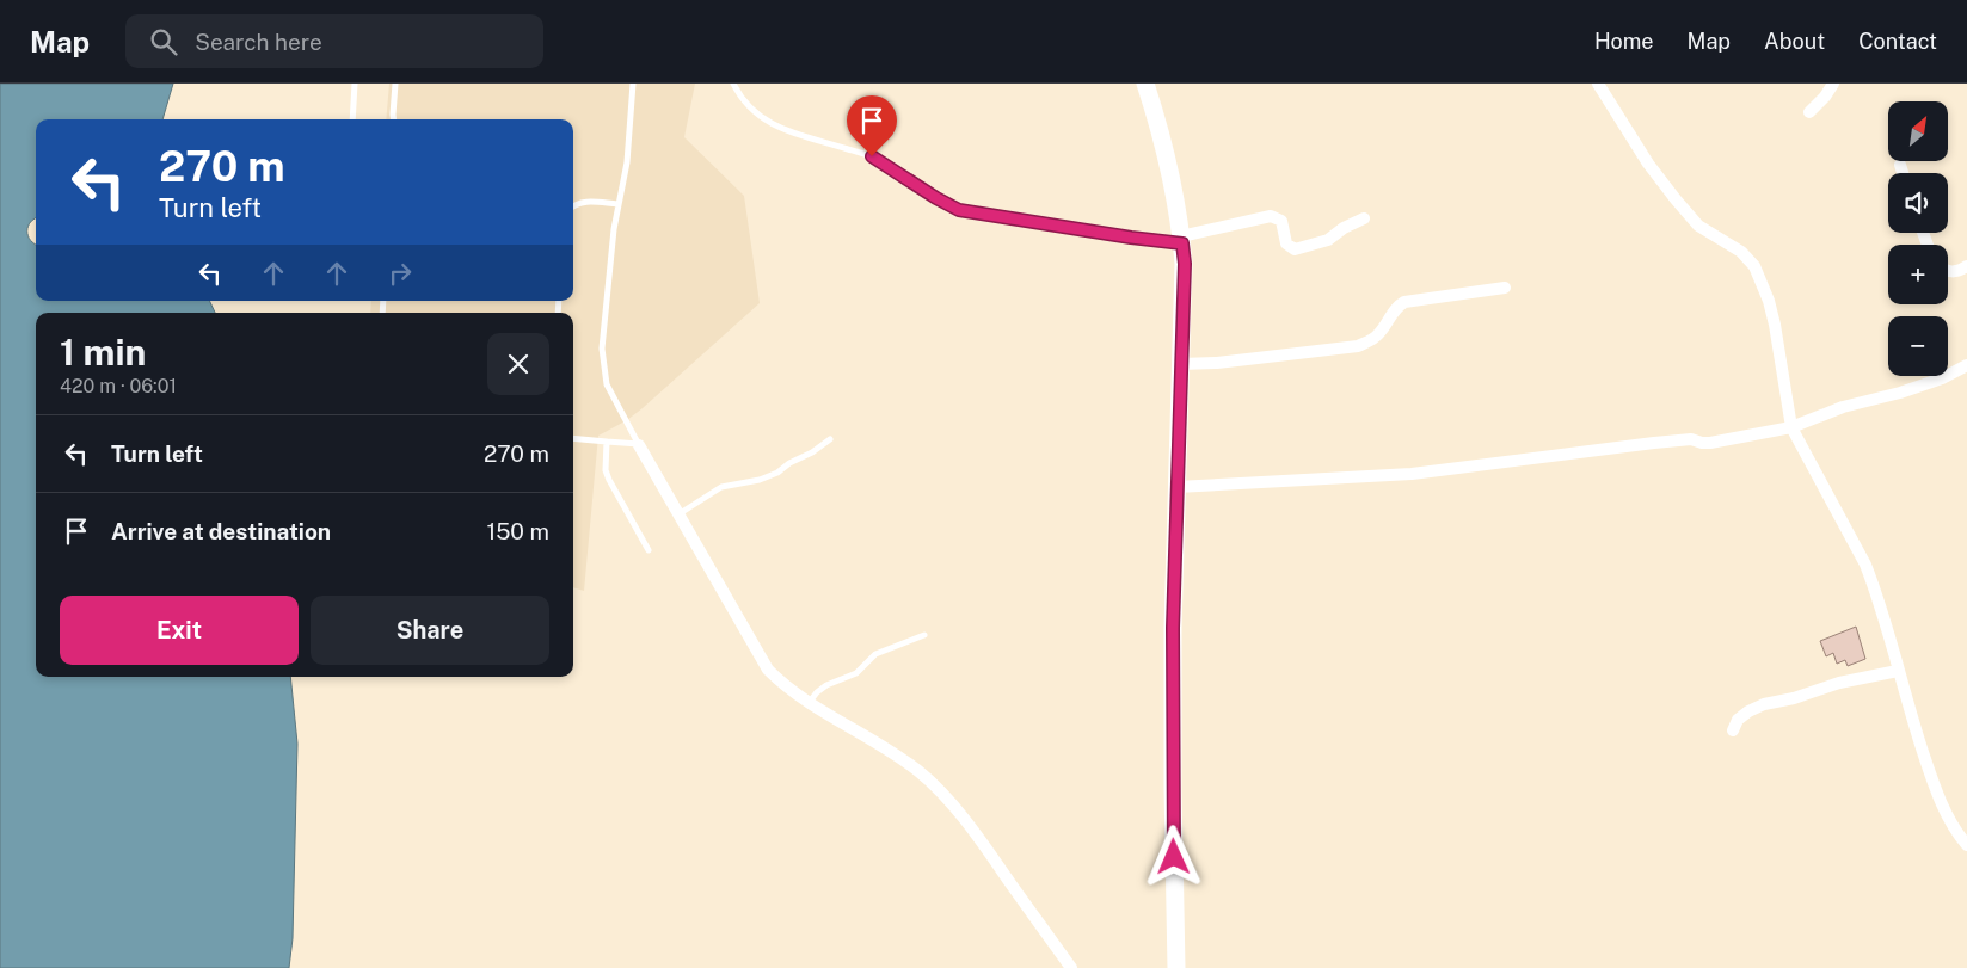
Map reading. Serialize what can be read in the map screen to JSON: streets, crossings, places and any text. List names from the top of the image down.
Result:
{
  "north": "top right",
  "page": {
    "header": "Map",
    "search": "Search here",
    "nav": [
      "Home",
      "Map",
      "About",
      "Contact"
    ],
    "map_buttons": ["+", "−"],
    "turn": ["270 m", "Turn left"],
    "heading": ["1 min", "420 m · 06:01"],
    "list": [
      {
        "name": "Turn left",
        "value": "270 m"
      },
      {
        "name": "Arrive at destination",
        "value": "150 m"
      }
    ],
    "buttons": ["Exit", "Share"]
  }
}
